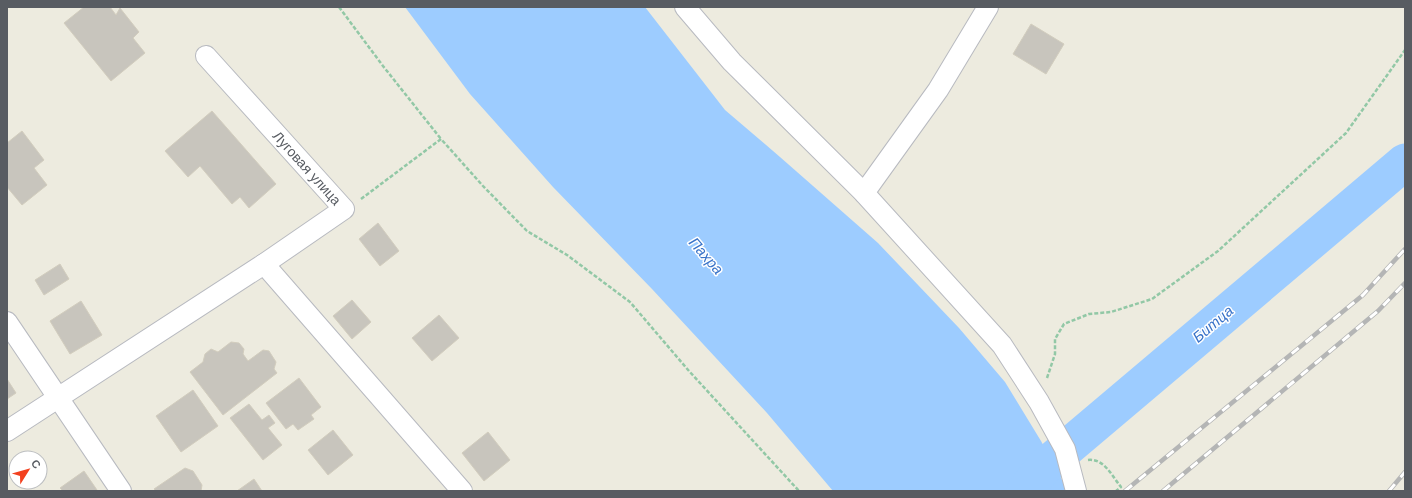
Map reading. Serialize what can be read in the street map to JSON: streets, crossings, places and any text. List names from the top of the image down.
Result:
{
  "streets": {
    "street": ["Луговая улица"]
  },
  "water": ["Пахра", "Битца"],
  "north": "top right"
}
